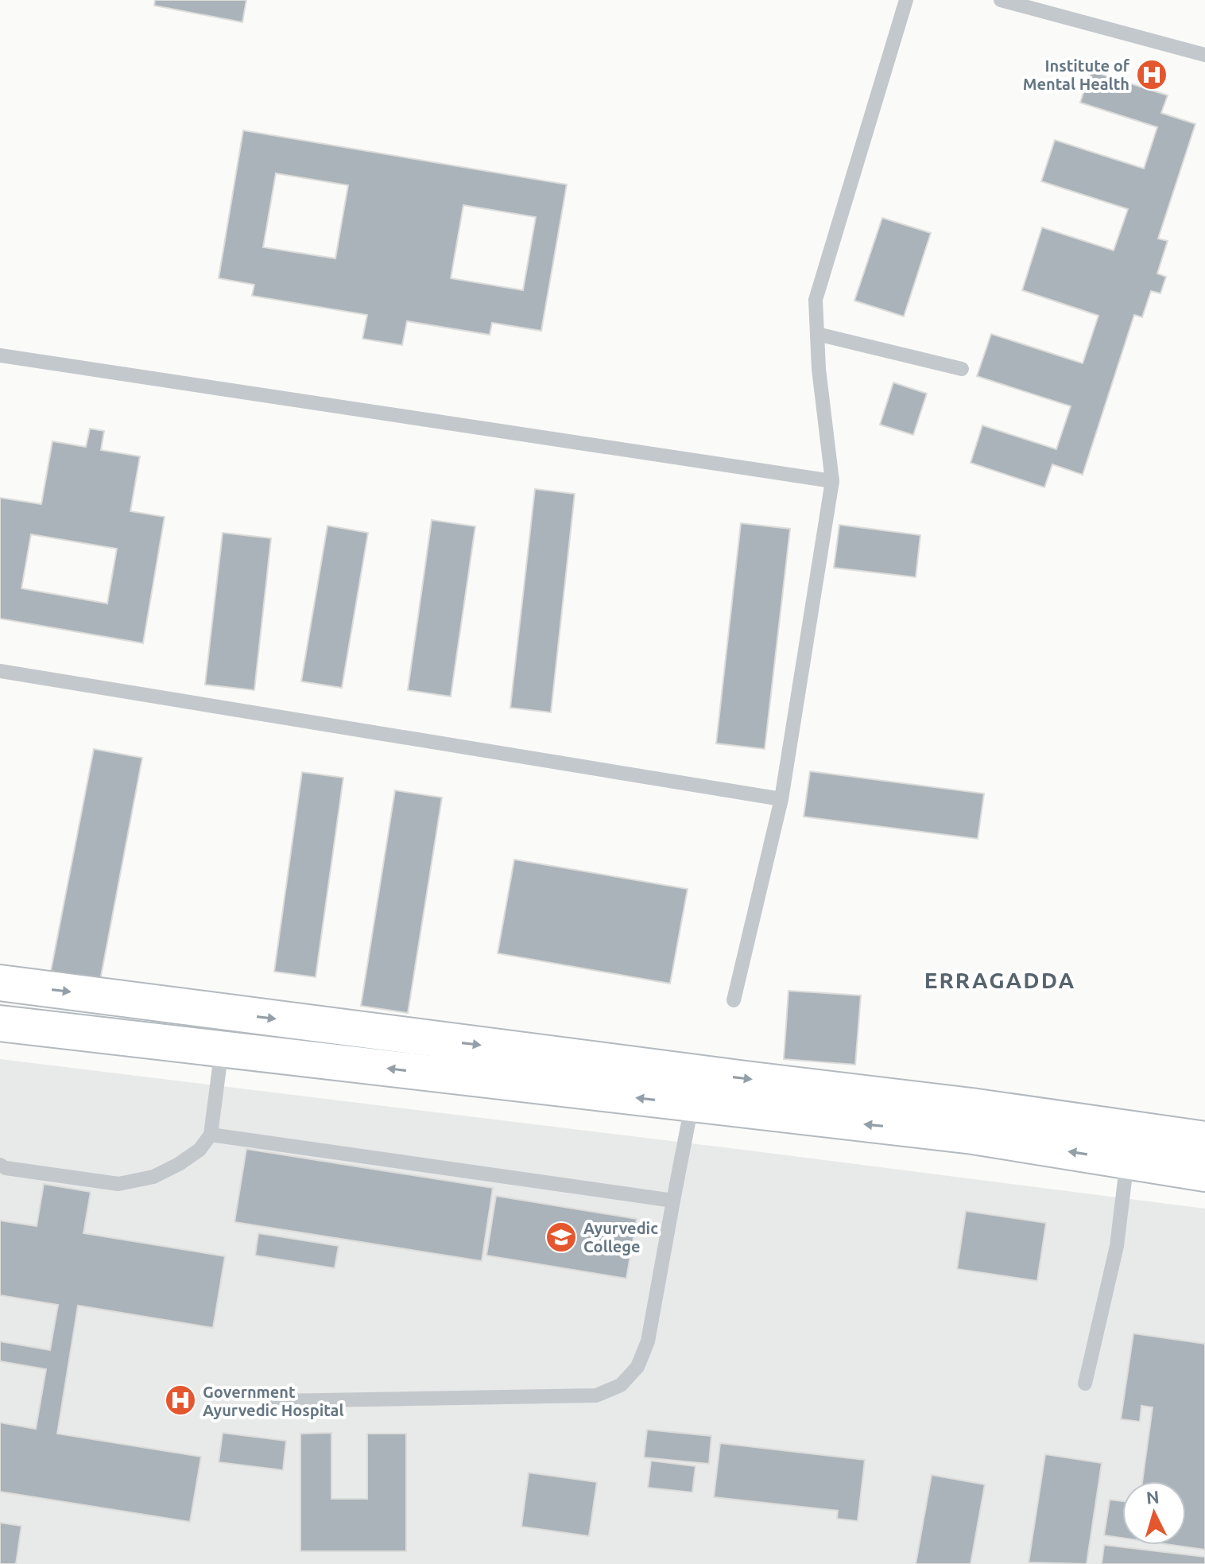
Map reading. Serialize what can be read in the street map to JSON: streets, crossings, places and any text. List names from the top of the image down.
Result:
{
  "districts": ["ERRAGADDA"],
  "places": {
    "hospital": ["Institute of Mental Health", "Government Ayurvedic Hospital"],
    "school or university": ["Ayurvedic College"]
  },
  "north": "top"
}
